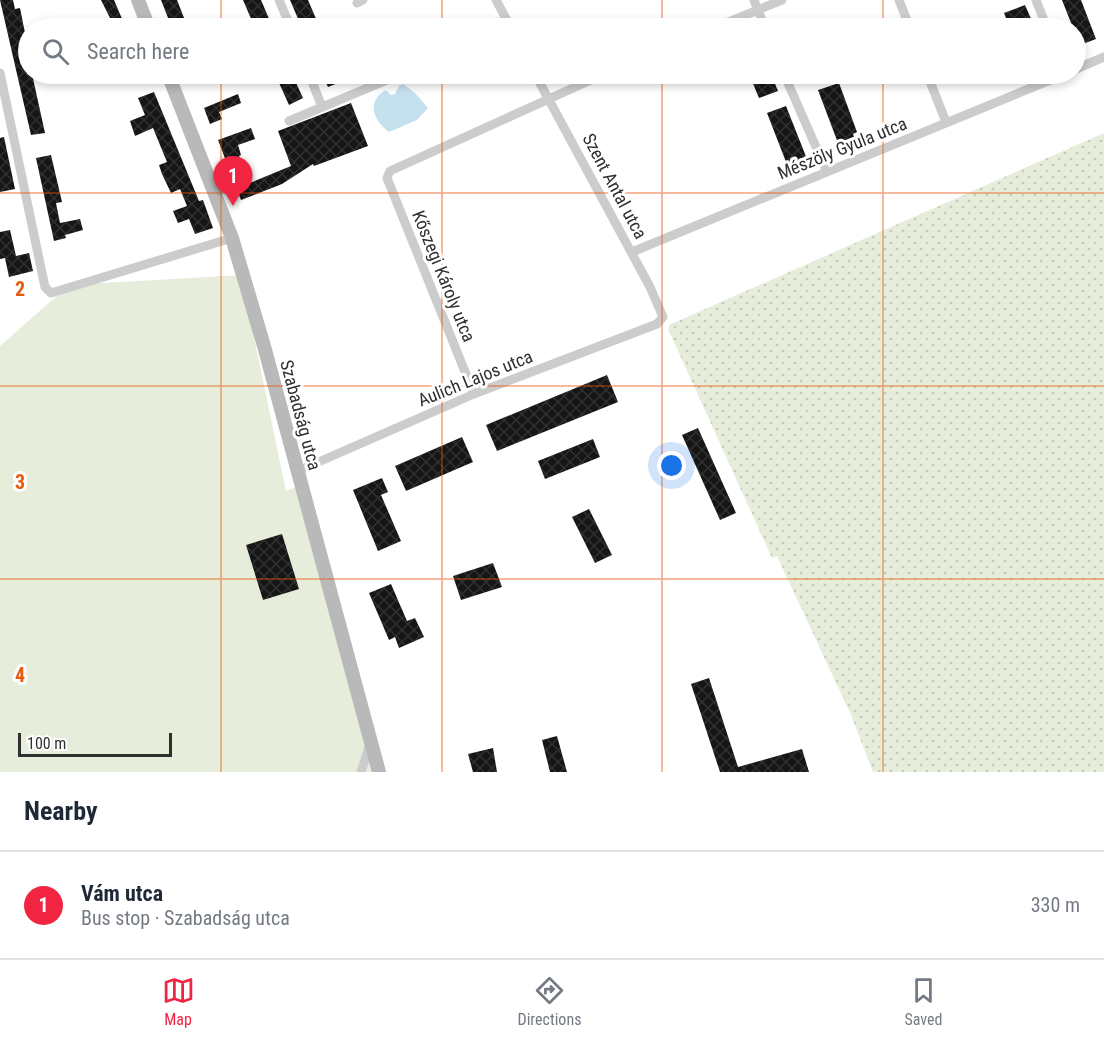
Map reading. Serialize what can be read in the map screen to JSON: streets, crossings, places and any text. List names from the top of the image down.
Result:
{
  "streets": {
    "main road": ["Szabadság utca"],
    "street": [
      "Mészöly Gyula utca",
      "Szent Antal utca",
      "Kőszegi Károly utca",
      "Aulich Lajos utca"
    ]
  },
  "crossings": [
    ["Mészöly Gyula utca", "Szent Antal utca"],
    ["Szent Antal utca", "Kőszegi Károly utca"],
    ["Szent Antal utca", "Aulich Lajos utca"],
    ["Kőszegi Károly utca", "Aulich Lajos utca"],
    ["Aulich Lajos utca", "Szabadság utca"]
  ],
  "scale_bar": "100 m",
  "page": {
    "search": "Search here",
    "pins": "1",
    "scale": "100 m",
    "heading": "Nearby",
    "list": [
      {
        "mark": "1",
        "name": "Vám utca",
        "note": "Bus stop · Szabadság utca",
        "value": "330 m"
      }
    ],
    "nav": ["Map", "Directions", "Saved"]
  },
  "grid": {
    "rows": ["2", "3", "4"]
  }
}
